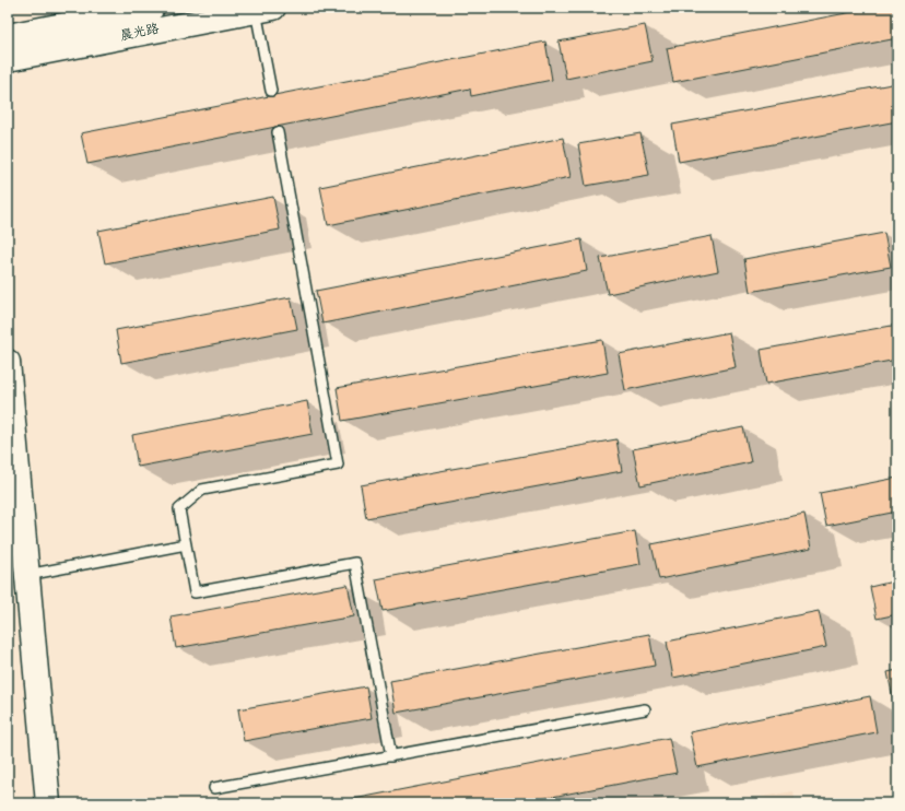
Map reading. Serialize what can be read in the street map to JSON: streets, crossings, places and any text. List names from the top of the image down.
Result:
{
  "streets": {
    "street": ["晨光路"]
  }
}
